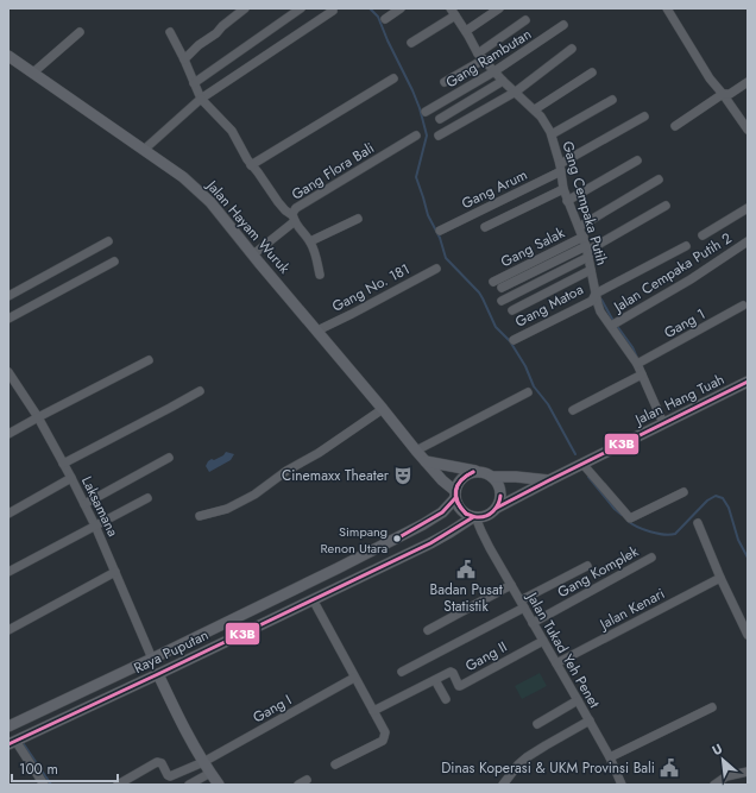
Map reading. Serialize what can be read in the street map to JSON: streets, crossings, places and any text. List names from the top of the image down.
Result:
{
  "streets": {
    "main road": ["Jalan Hayam Wuruk", "Jalan Hang Tuah", "Raya Puputan"],
    "street": [
      "Gang Rambutan",
      "Gang Flora Bali",
      "Gang Arum",
      "Gang Cempaka Putih",
      "Gang Salak",
      "Jalan Cempaka Putih 2",
      "Gang No. 181",
      "Gang Matoa",
      "Gang 1",
      "Laksamana",
      "Gang Komplek",
      "Jalan Kenari",
      "Jalan Tukad Yeh Penet",
      "Gang II",
      "Gang I"
    ]
  },
  "crossings": [
    ["Gang Rambutan", "Gang Cempaka Putih"],
    ["Gang Flora Bali", "Jalan Hayam Wuruk"],
    ["Gang Arum", "Gang Cempaka Putih"],
    ["Gang Cempaka Putih", "Gang Salak"],
    ["Gang Cempaka Putih", "Jalan Cempaka Putih 2"],
    ["Gang Cempaka Putih", "Gang Matoa"],
    ["Gang Cempaka Putih", "Gang 1"],
    ["Gang Cempaka Putih", "Jalan Hang Tuah"],
    ["Jalan Hayam Wuruk", "Gang No. 181"],
    ["Jalan Hayam Wuruk", "Jalan Hang Tuah"],
    ["Jalan Hayam Wuruk", "Jalan Tukad Yeh Penet"],
    ["Jalan Hayam Wuruk", "Raya Puputan"],
    ["Jalan Hang Tuah", "Jalan Tukad Yeh Penet"],
    ["Jalan Hang Tuah", "Raya Puputan"],
    ["Laksamana", "Raya Puputan"],
    ["Gang Komplek", "Jalan Tukad Yeh Penet"],
    ["Jalan Kenari", "Jalan Tukad Yeh Penet"],
    ["Jalan Tukad Yeh Penet", "Raya Puputan"],
    ["Jalan Tukad Yeh Penet", "Gang II"]
  ],
  "places": {
    "theatre": ["Cinemaxx Theater"],
    "other": ["Simpang Renon Utara"],
    "public building": ["Badan Pusat Statistik", "Dinas Koperasi & UKM Provinsi Bali"]
  },
  "lines": ["transit line K3B"],
  "scale_bar": "100 m",
  "north": "top left"
}
